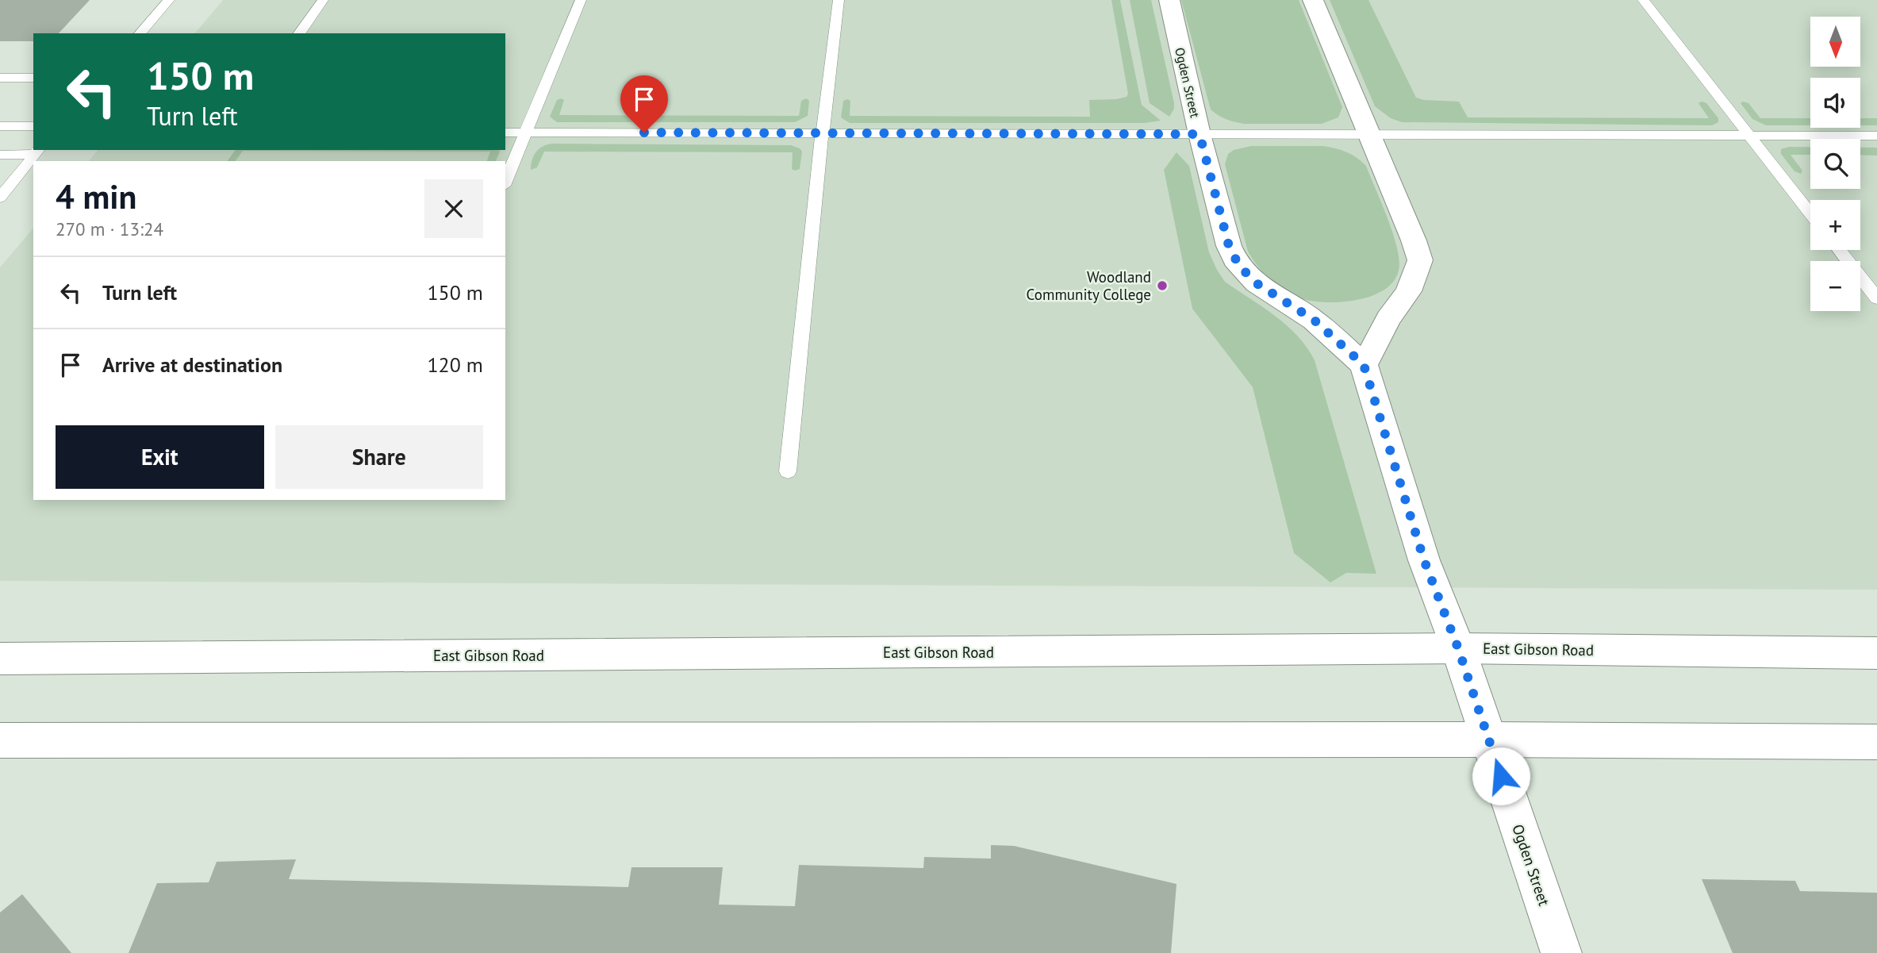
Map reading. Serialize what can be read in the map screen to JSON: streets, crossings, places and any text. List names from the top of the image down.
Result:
{
  "streets": {
    "main road": ["Ogden Street", "East Gibson Road"]
  },
  "crossings": [
    ["Ogden Street", "East Gibson Road"]
  ],
  "places": ["Woodland Community College"],
  "north": "bottom",
  "page": {
    "map_buttons": ["+", "−"],
    "turn": ["150 m", "Turn left"],
    "heading": ["4 min", "270 m · 13:24"],
    "list": [
      {
        "name": "Turn left",
        "value": "150 m"
      },
      {
        "name": "Arrive at destination",
        "value": "120 m"
      }
    ],
    "buttons": ["Exit", "Share"]
  }
}
